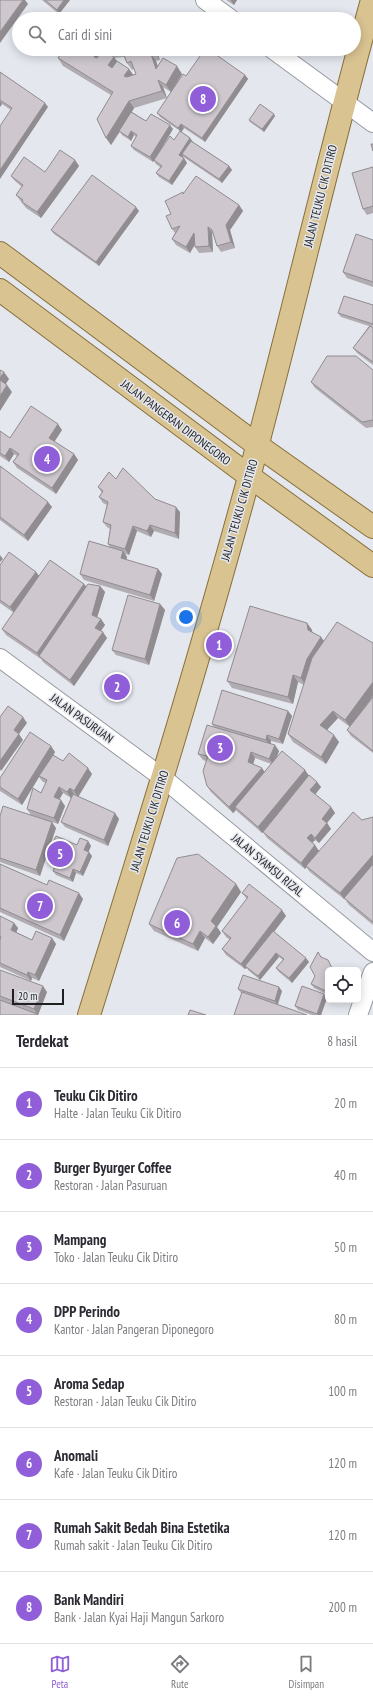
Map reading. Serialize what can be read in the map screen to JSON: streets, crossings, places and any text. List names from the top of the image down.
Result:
{
  "streets": {
    "main road": ["JALAN TEUKU CIK DITIRO", "JALAN PANGERAN DIPONEGORO"],
    "street": ["JALAN PASURUAN", "JALAN SYAMSU RIZAL"]
  },
  "crossings": [
    ["JALAN TEUKU CIK DITIRO", "JALAN PANGERAN DIPONEGORO"],
    ["JALAN TEUKU CIK DITIRO", "JALAN PASURUAN"],
    ["JALAN TEUKU CIK DITIRO", "JALAN SYAMSU RIZAL"],
    ["JALAN PASURUAN", "JALAN SYAMSU RIZAL"]
  ],
  "scale_bar": "20 m",
  "page": {
    "search": "Cari di sini",
    "pins": [
      "8",
      "4",
      "1",
      "2",
      "3",
      "5",
      "7",
      "6"
    ],
    "scale": "20 m",
    "heading": ["Terdekat", "8 hasil"],
    "list": [
      {
        "mark": "1",
        "name": "Teuku Cik Ditiro",
        "note": "Halte · Jalan Teuku Cik Ditiro",
        "value": "20 m"
      },
      {
        "mark": "2",
        "name": "Burger Byurger Coffee",
        "note": "Restoran · Jalan Pasuruan",
        "value": "40 m"
      },
      {
        "mark": "3",
        "name": "Mampang",
        "note": "Toko · Jalan Teuku Cik Ditiro",
        "value": "50 m"
      },
      {
        "mark": "4",
        "name": "DPP Perindo",
        "note": "Kantor · Jalan Pangeran Diponegoro",
        "value": "80 m"
      },
      {
        "mark": "5",
        "name": "Aroma Sedap",
        "note": "Restoran · Jalan Teuku Cik Ditiro",
        "value": "100 m"
      },
      {
        "mark": "6",
        "name": "Anomali",
        "note": "Kafe · Jalan Teuku Cik Ditiro",
        "value": "120 m"
      },
      {
        "mark": "7",
        "name": "Rumah Sakit Bedah Bina Estetika",
        "note": "Rumah sakit · Jalan Teuku Cik Ditiro",
        "value": "120 m"
      },
      {
        "mark": "8",
        "name": "Bank Mandiri",
        "note": "Bank · Jalan Kyai Haji Mangun Sarkoro",
        "value": "200 m"
      }
    ],
    "nav": ["Peta", "Rute", "Disimpan"]
  }
}
